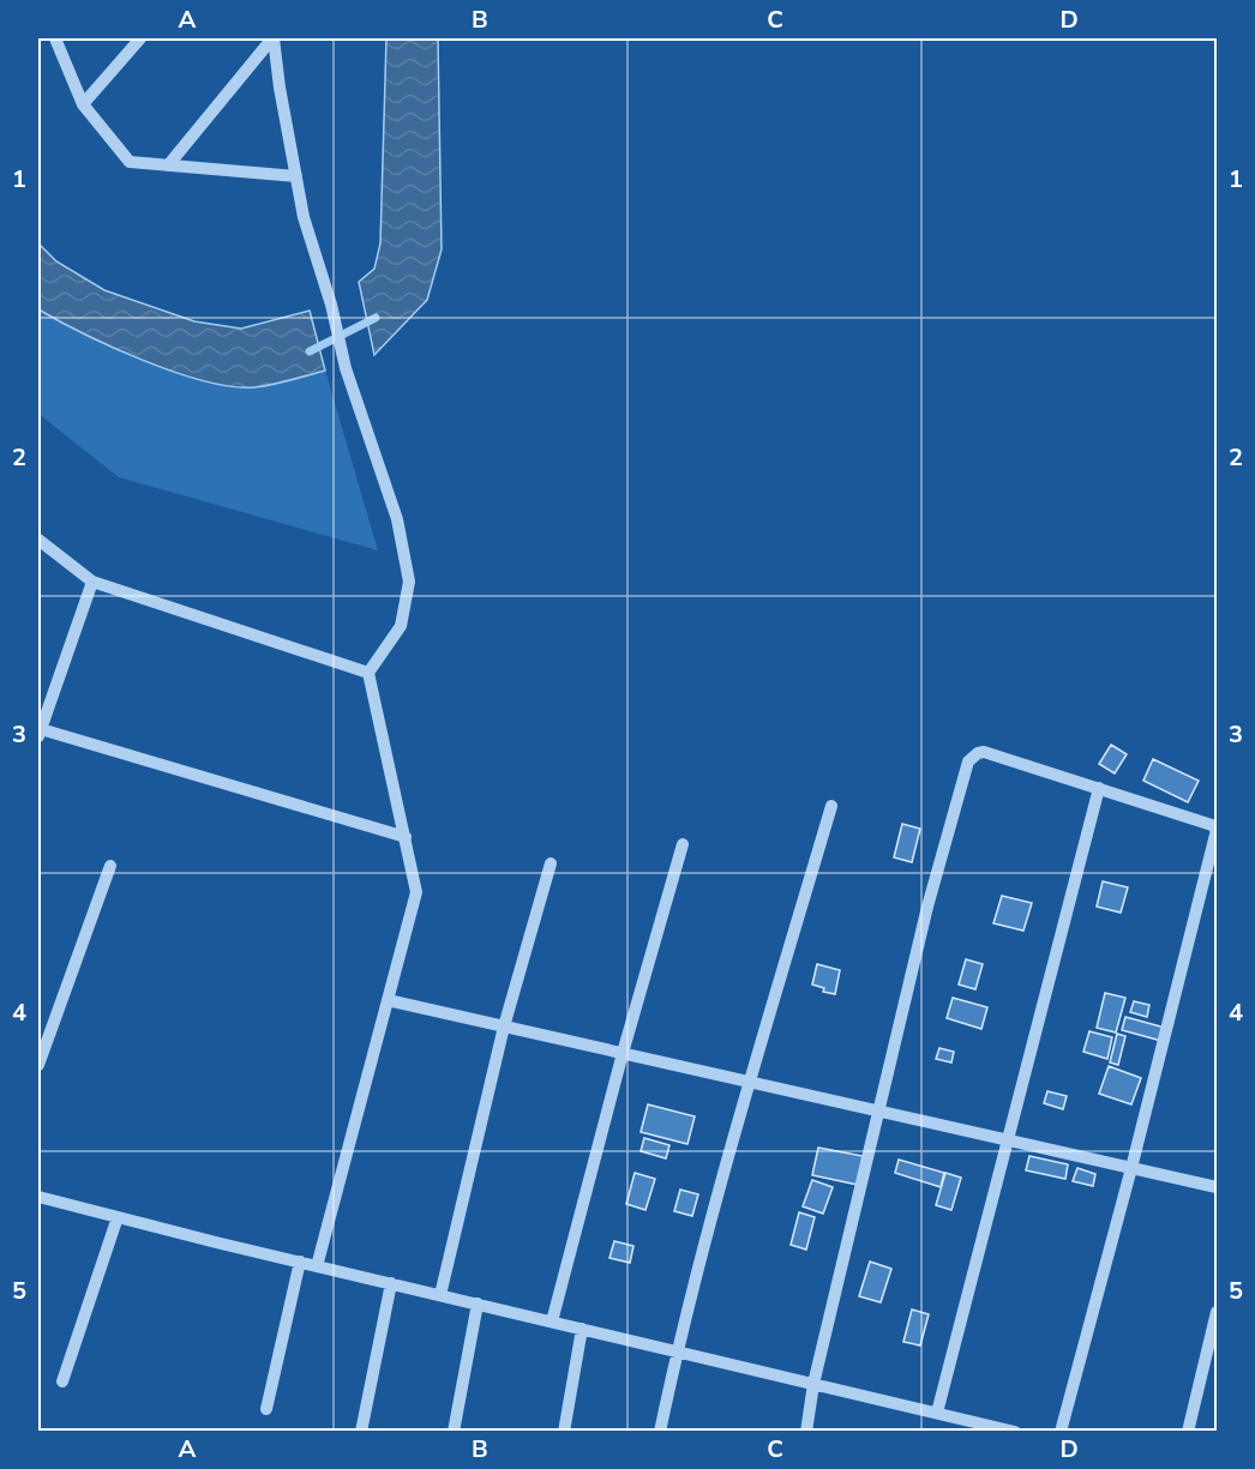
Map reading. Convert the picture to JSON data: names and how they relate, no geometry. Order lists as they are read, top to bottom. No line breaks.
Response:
{"grid":{"columns":["A","B","C","D"],"rows":["1","2","3","4","5"]}}
